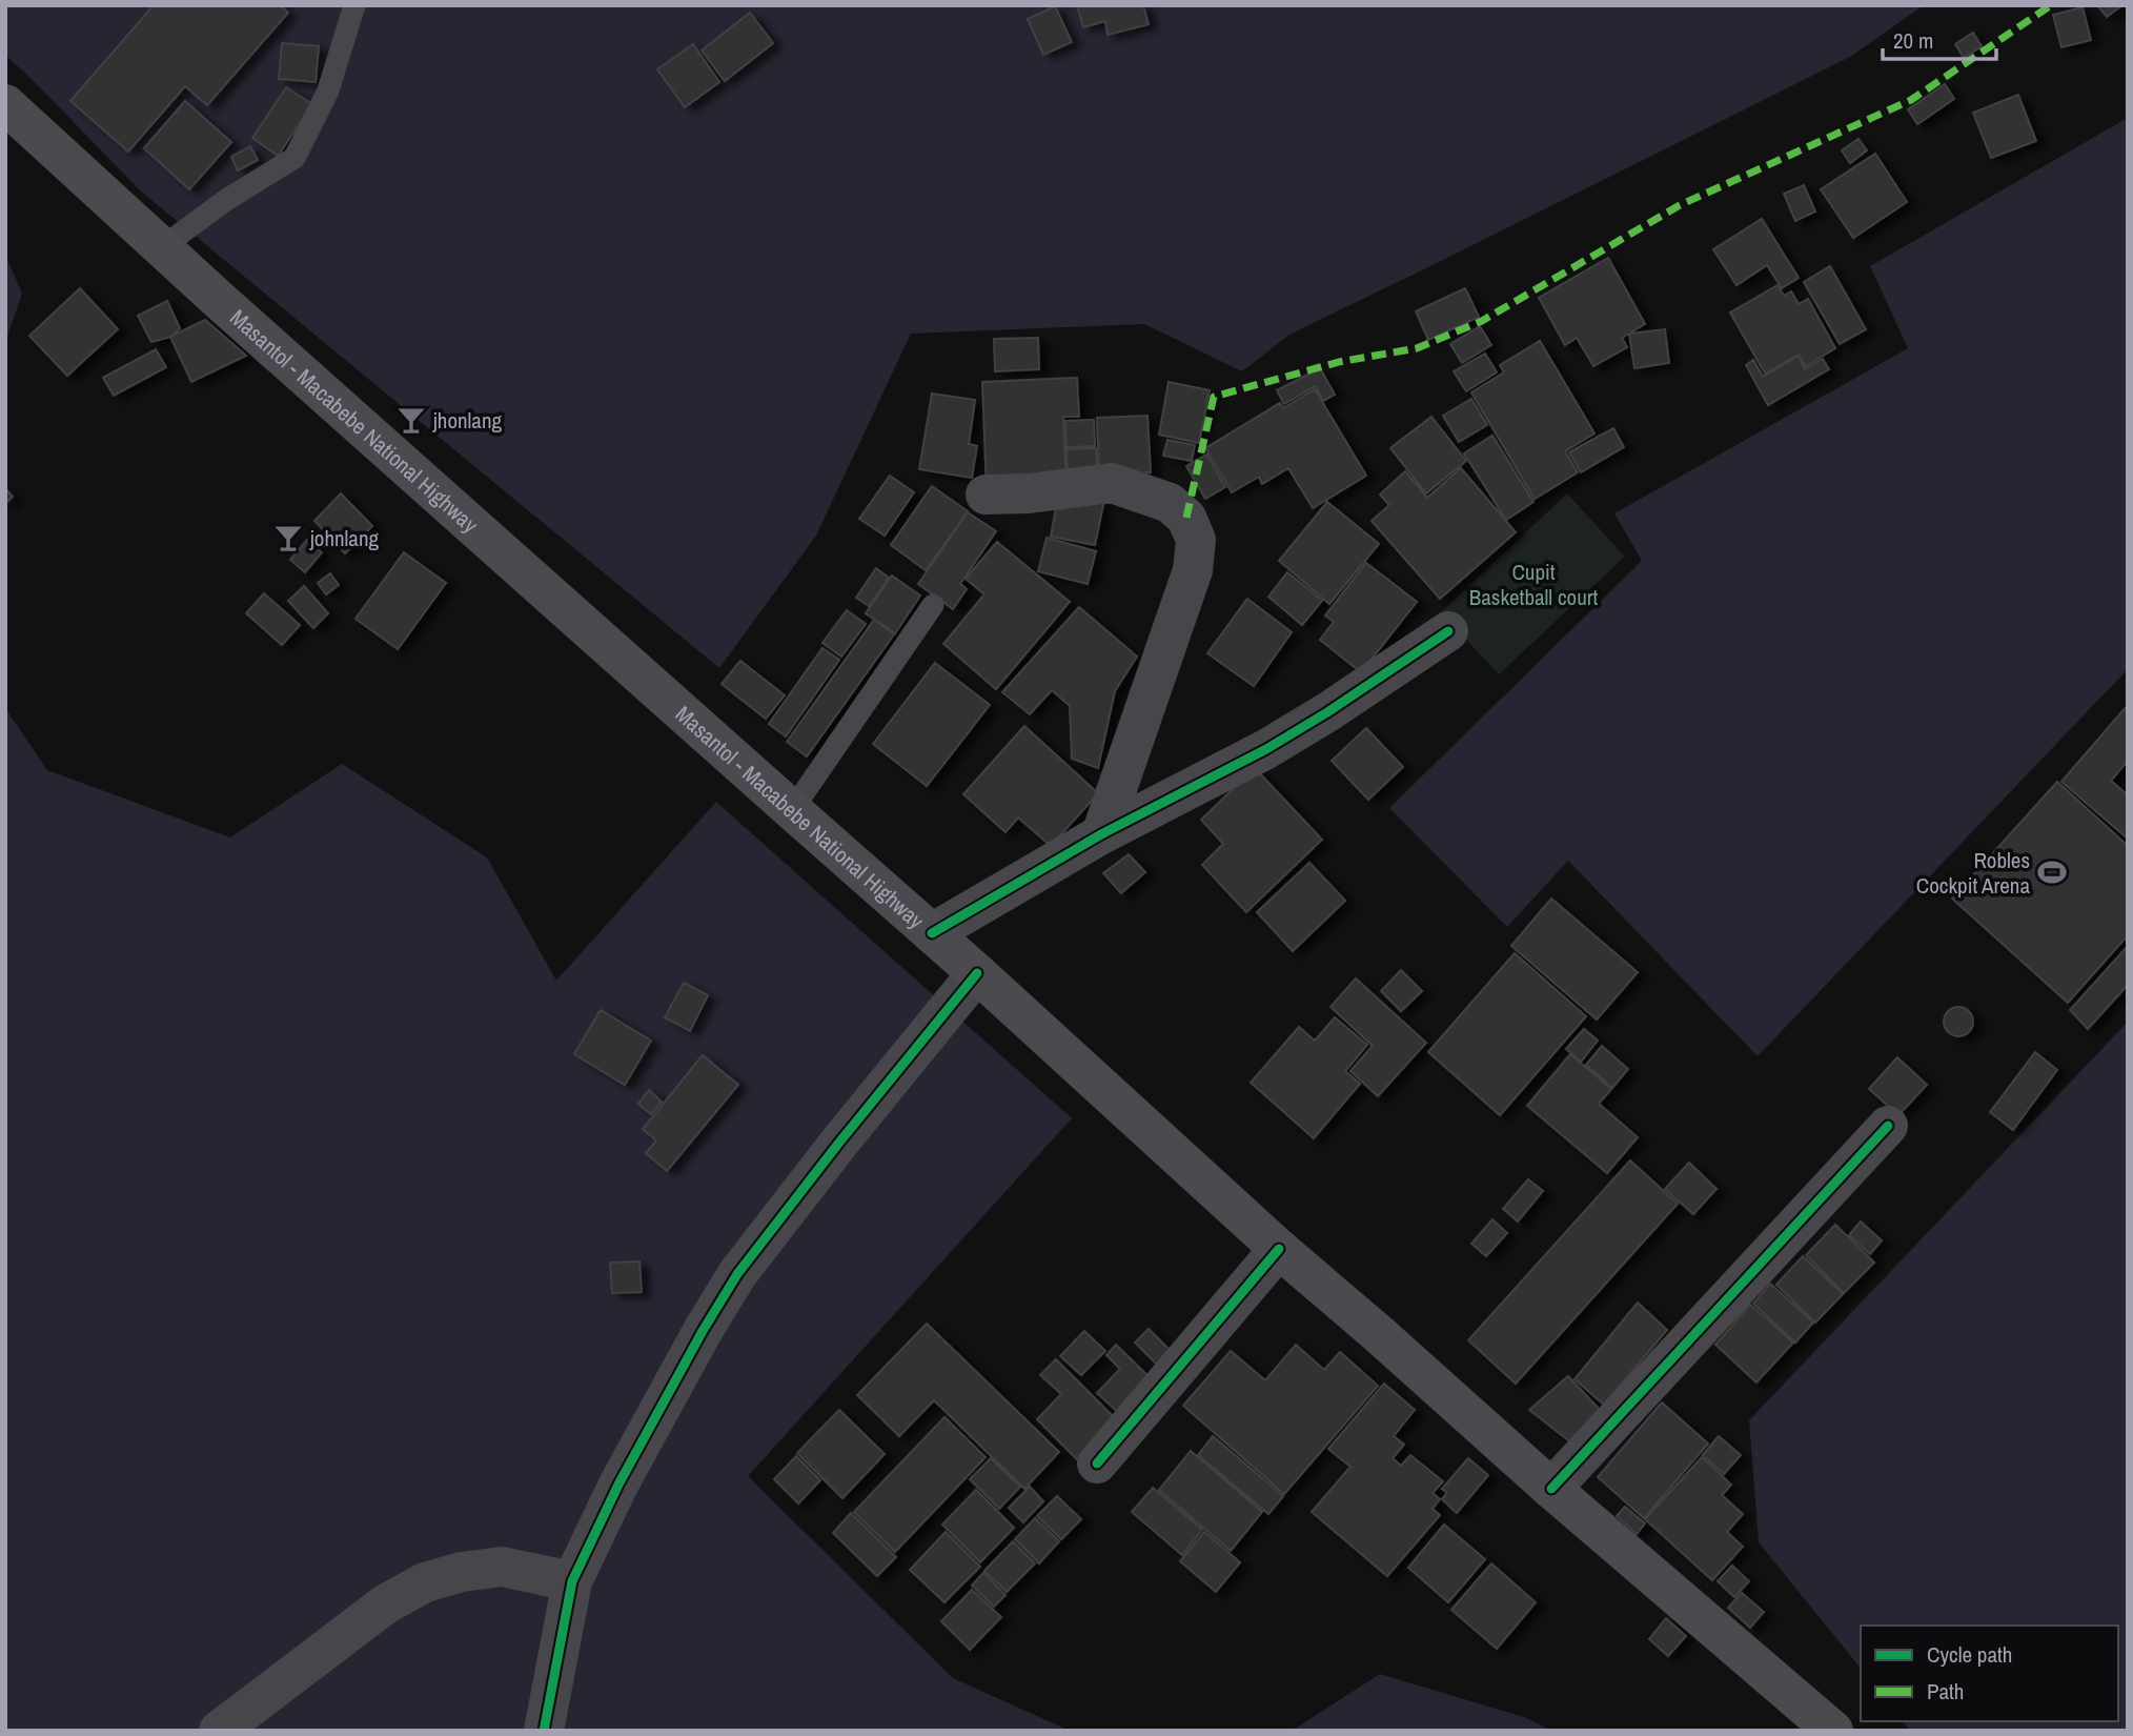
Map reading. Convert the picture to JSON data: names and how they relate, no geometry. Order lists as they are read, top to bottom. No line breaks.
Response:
{"streets":{"main road":["Masantol - Macabebe National Highway"]},"parks":["Cupit Basketball court"],"places":{"bar":["jhonlang","johnlang"],"sports":["Robles Cockpit Arena"]},"legend":["Cycle path","Path"],"scale_bar":"20 m"}
